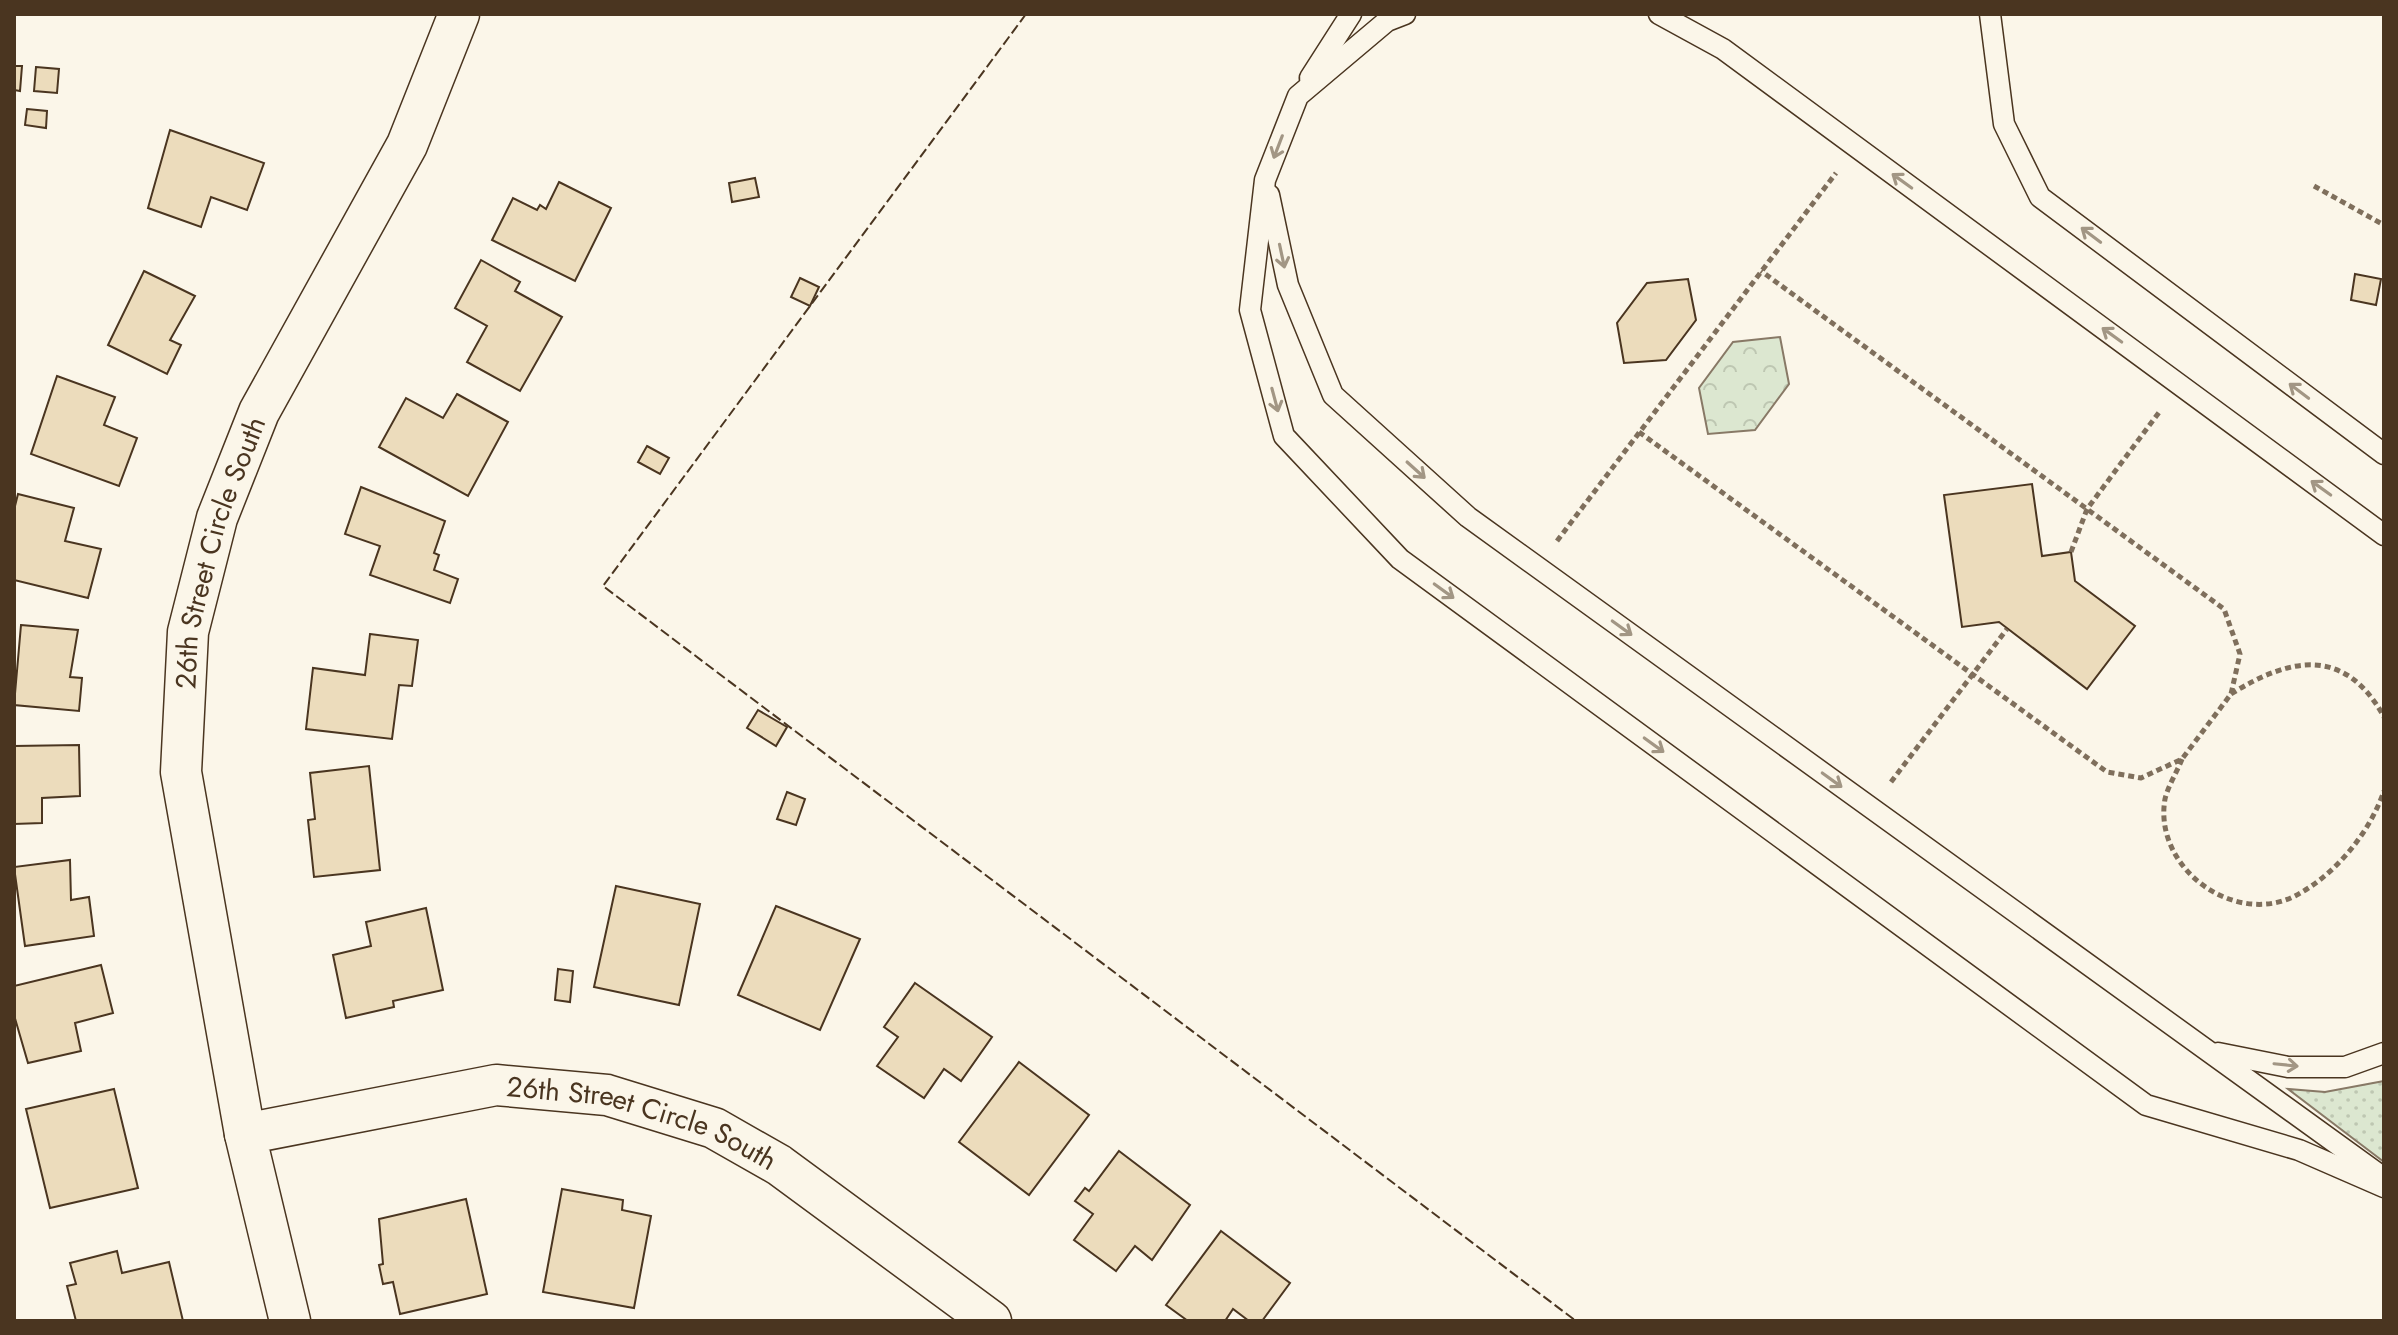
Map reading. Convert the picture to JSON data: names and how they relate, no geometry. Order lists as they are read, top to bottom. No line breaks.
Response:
{"streets":{"street":["26th Street Circle South"]}}
